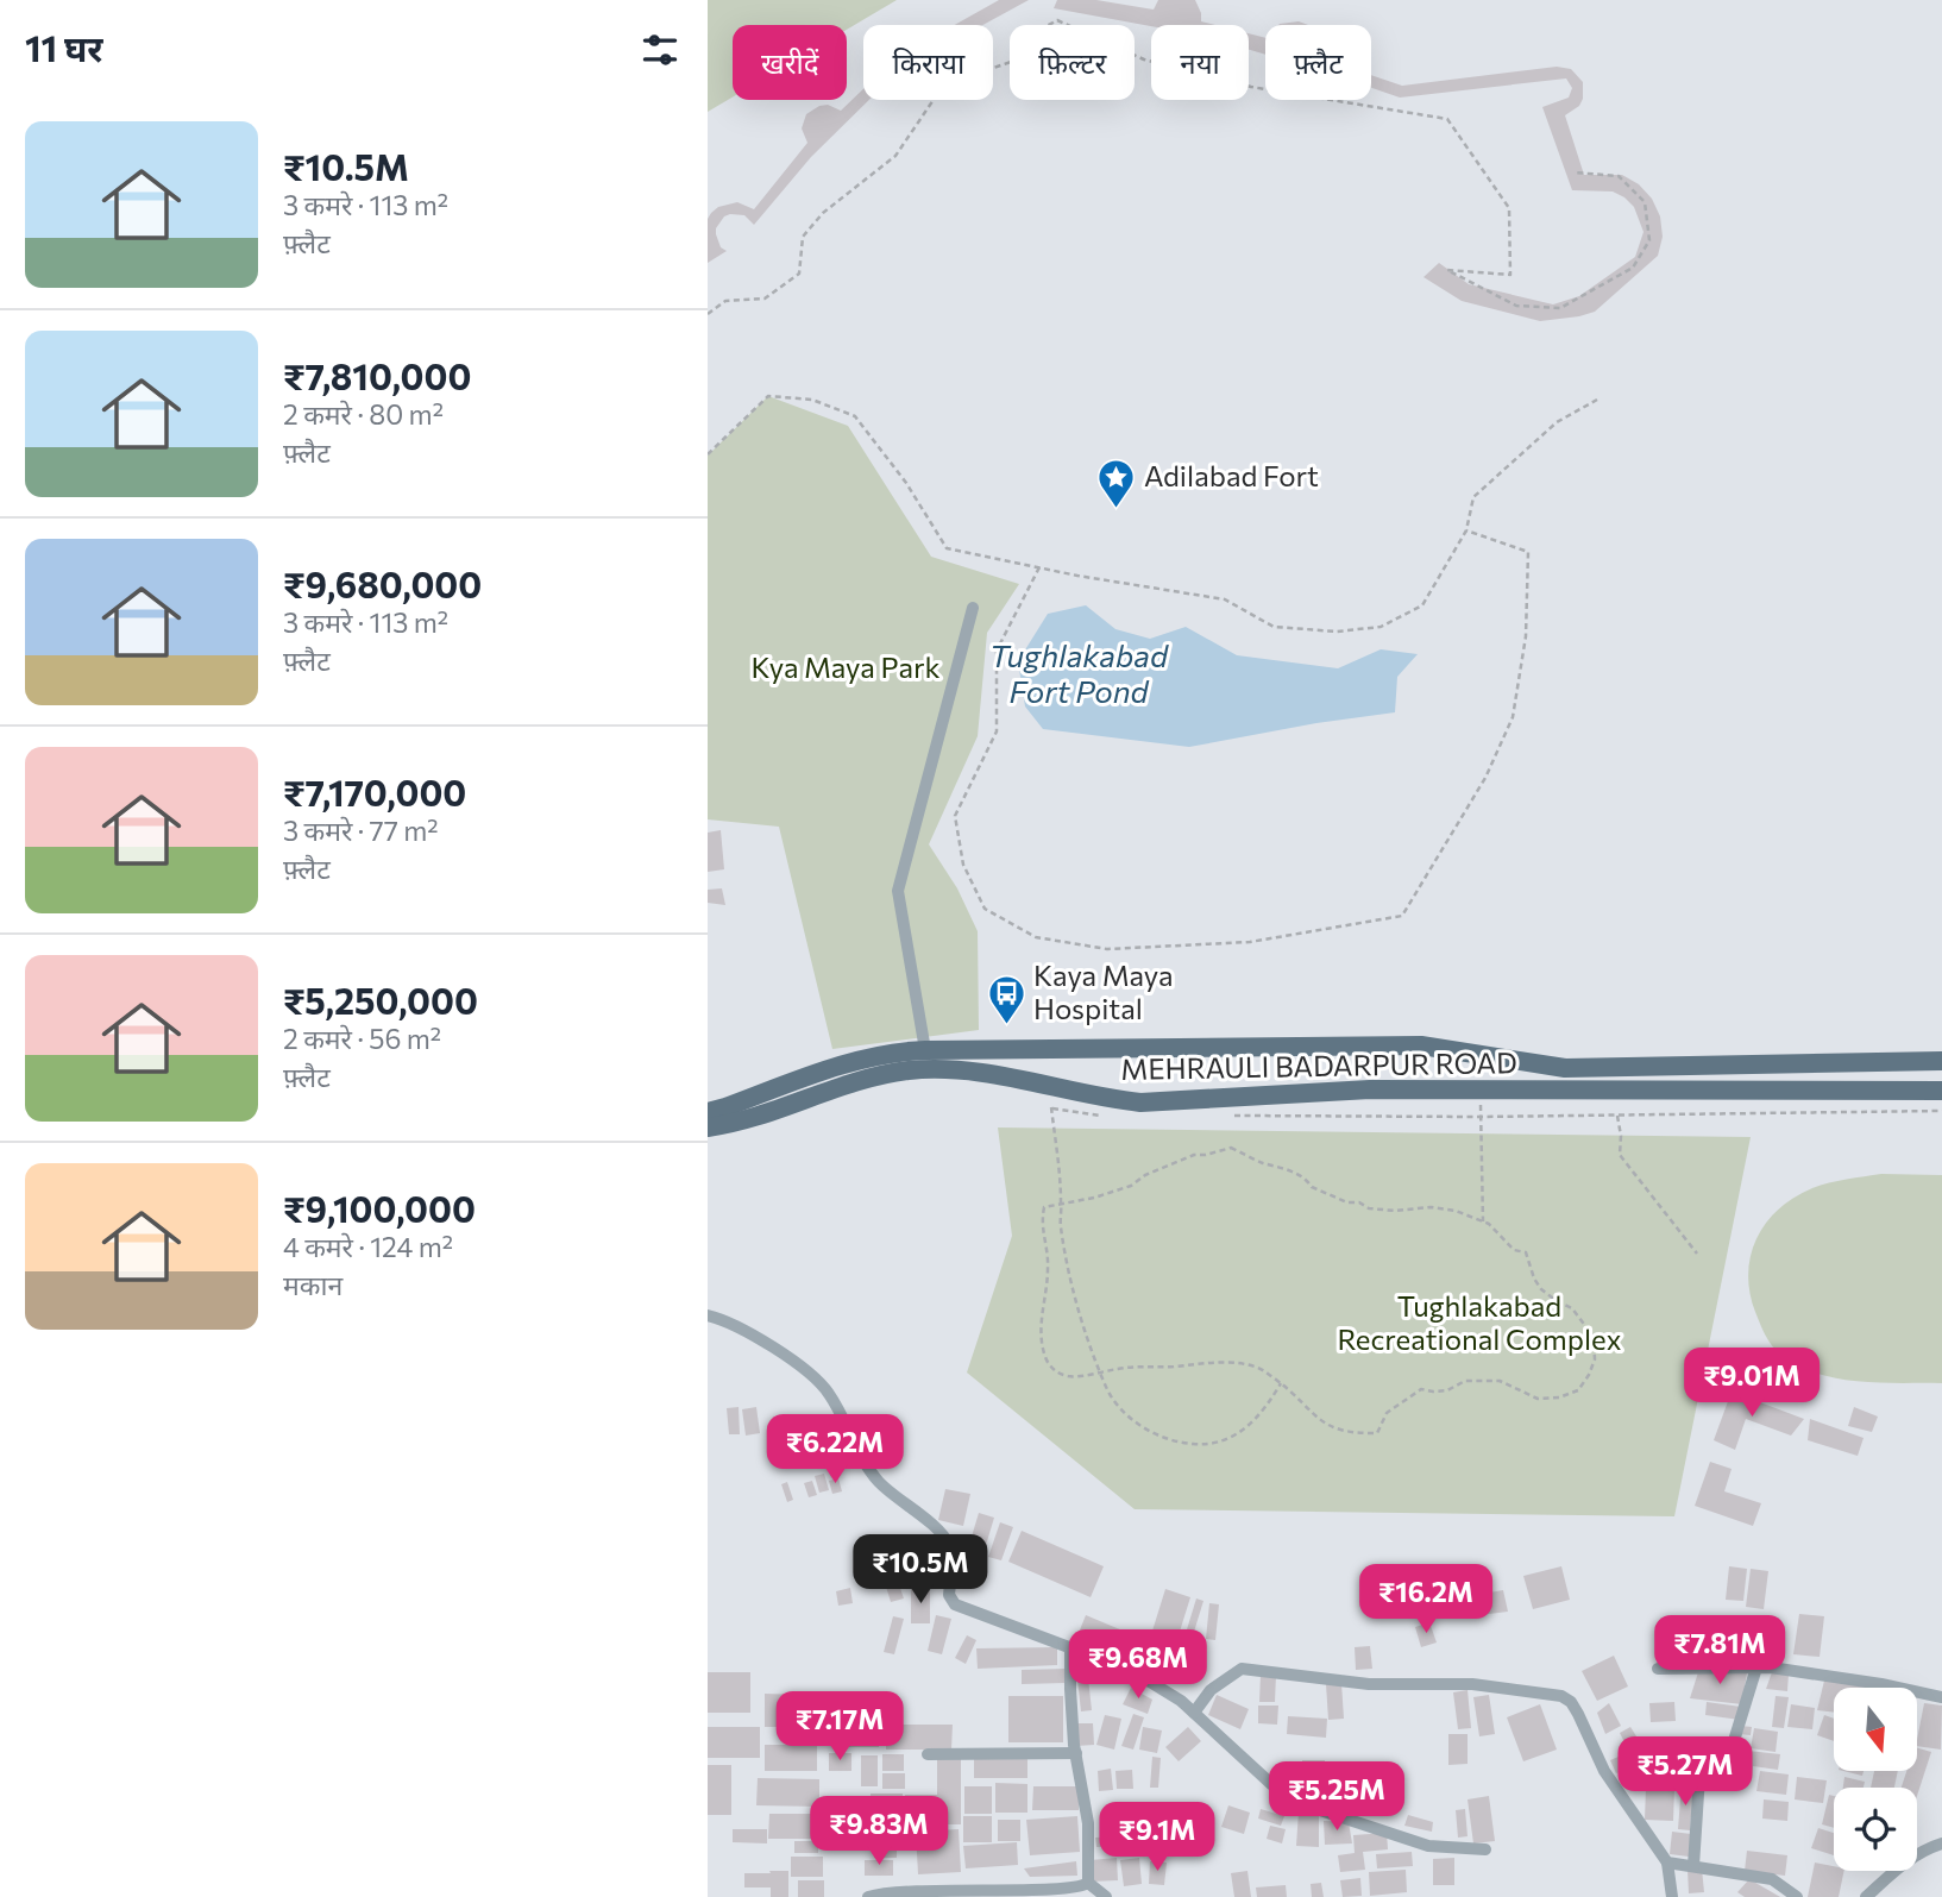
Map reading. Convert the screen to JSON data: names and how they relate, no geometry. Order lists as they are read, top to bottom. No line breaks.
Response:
{"streets":{"main road":["MEHRAULI BADARPUR ROAD"]},"water":["Tughlakabad Fort Pond"],"parks":["Kya Maya Park","Tughlakabad Recreational Complex"],"places":{"place":["Adilabad Fort"],"bus stop":["Kaya Maya Hospital"]},"north":"bottom","page":{"heading":"11 घर","chip":["खरीदें","किराया","फ़िल्टर","नया","फ़्लैट"],"list":[{"name":"₹10.5M","note":"3 कमरे · 113 m² · फ़्लैट"},{"name":"₹7,810,000","note":"2 कमरे · 80 m² · फ़्लैट"},{"name":"₹9,680,000","note":"3 कमरे · 113 m² · फ़्लैट"},{"name":"₹7,170,000","note":"3 कमरे · 77 m² · फ़्लैट"},{"name":"₹5,250,000","note":"2 कमरे · 56 m² · फ़्लैट"},{"name":"₹9,100,000","note":"4 कमरे · 124 m² · मकान"}],"price":["₹9.01M","₹6.22M","₹10.5M","₹16.2M","₹7.81M","₹9.68M","₹7.17M","₹5.27M","₹5.25M","₹9.83M","₹9.1M"]}}
